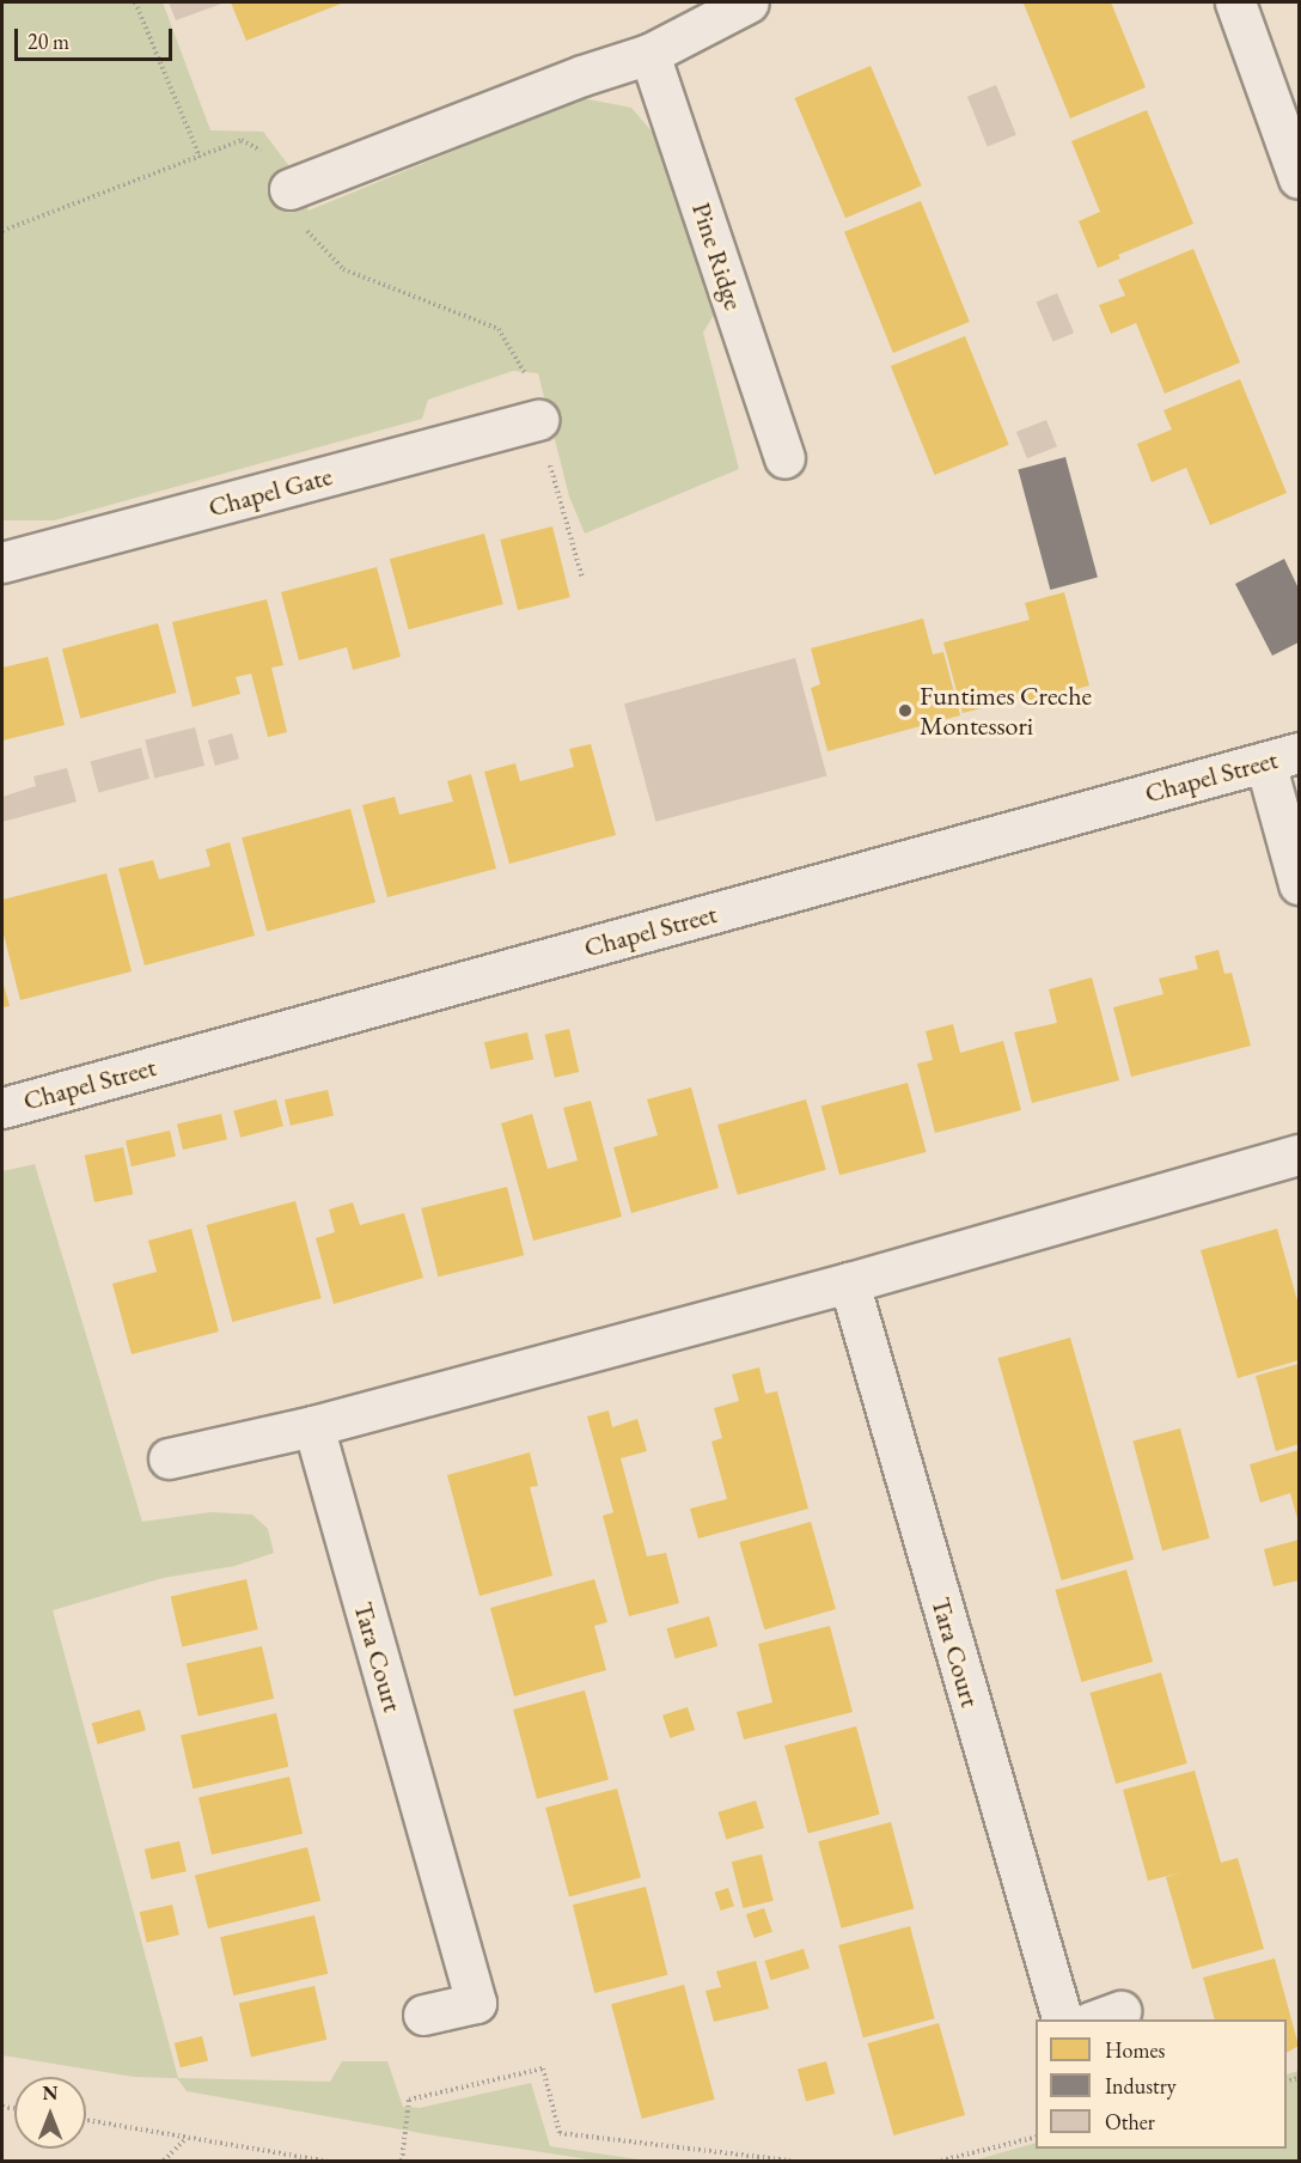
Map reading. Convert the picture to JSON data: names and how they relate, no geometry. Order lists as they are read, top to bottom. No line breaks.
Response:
{"streets":{"street":["Pine Ridge","Chapel Gate","Chapel Street","Tara Court"]},"places":["Funtimes Creche Montessori"],"legend":["Homes","Industry","Other"],"scale_bar":"20 m","north":"top"}
